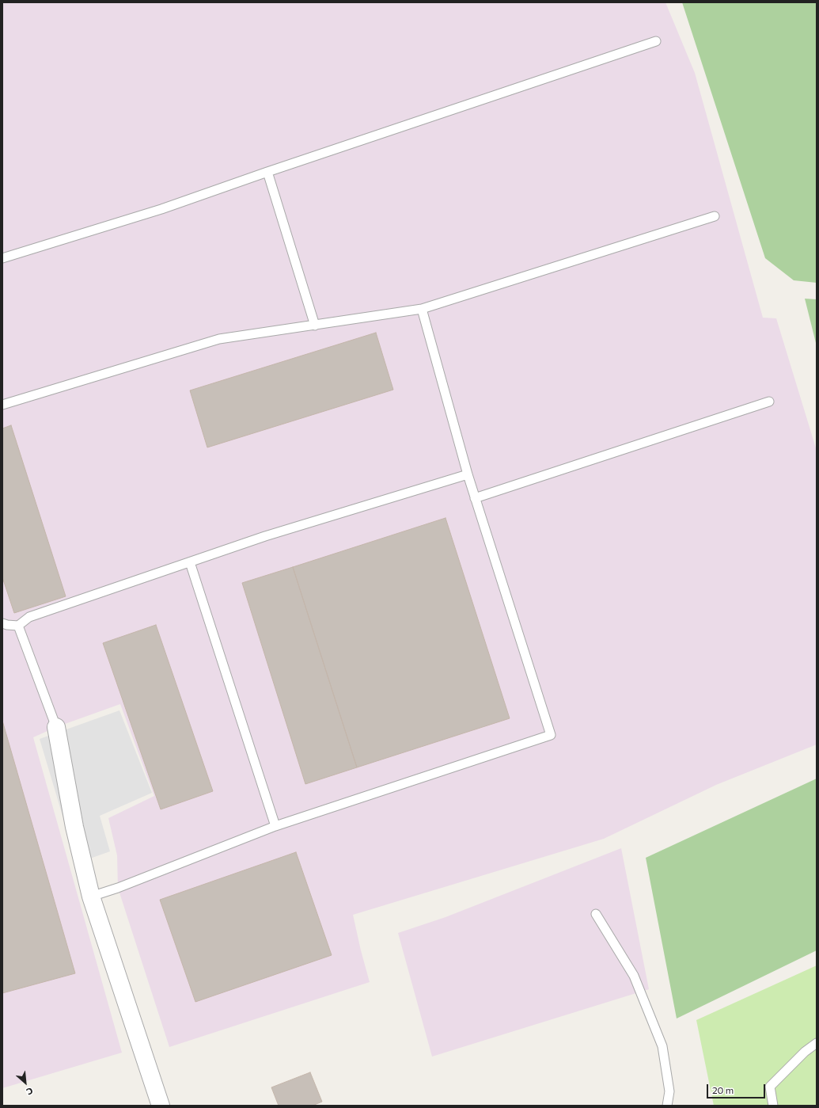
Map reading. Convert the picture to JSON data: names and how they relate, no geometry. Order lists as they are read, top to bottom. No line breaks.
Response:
{"scale_bar":"20 m","north":"bottom right"}
